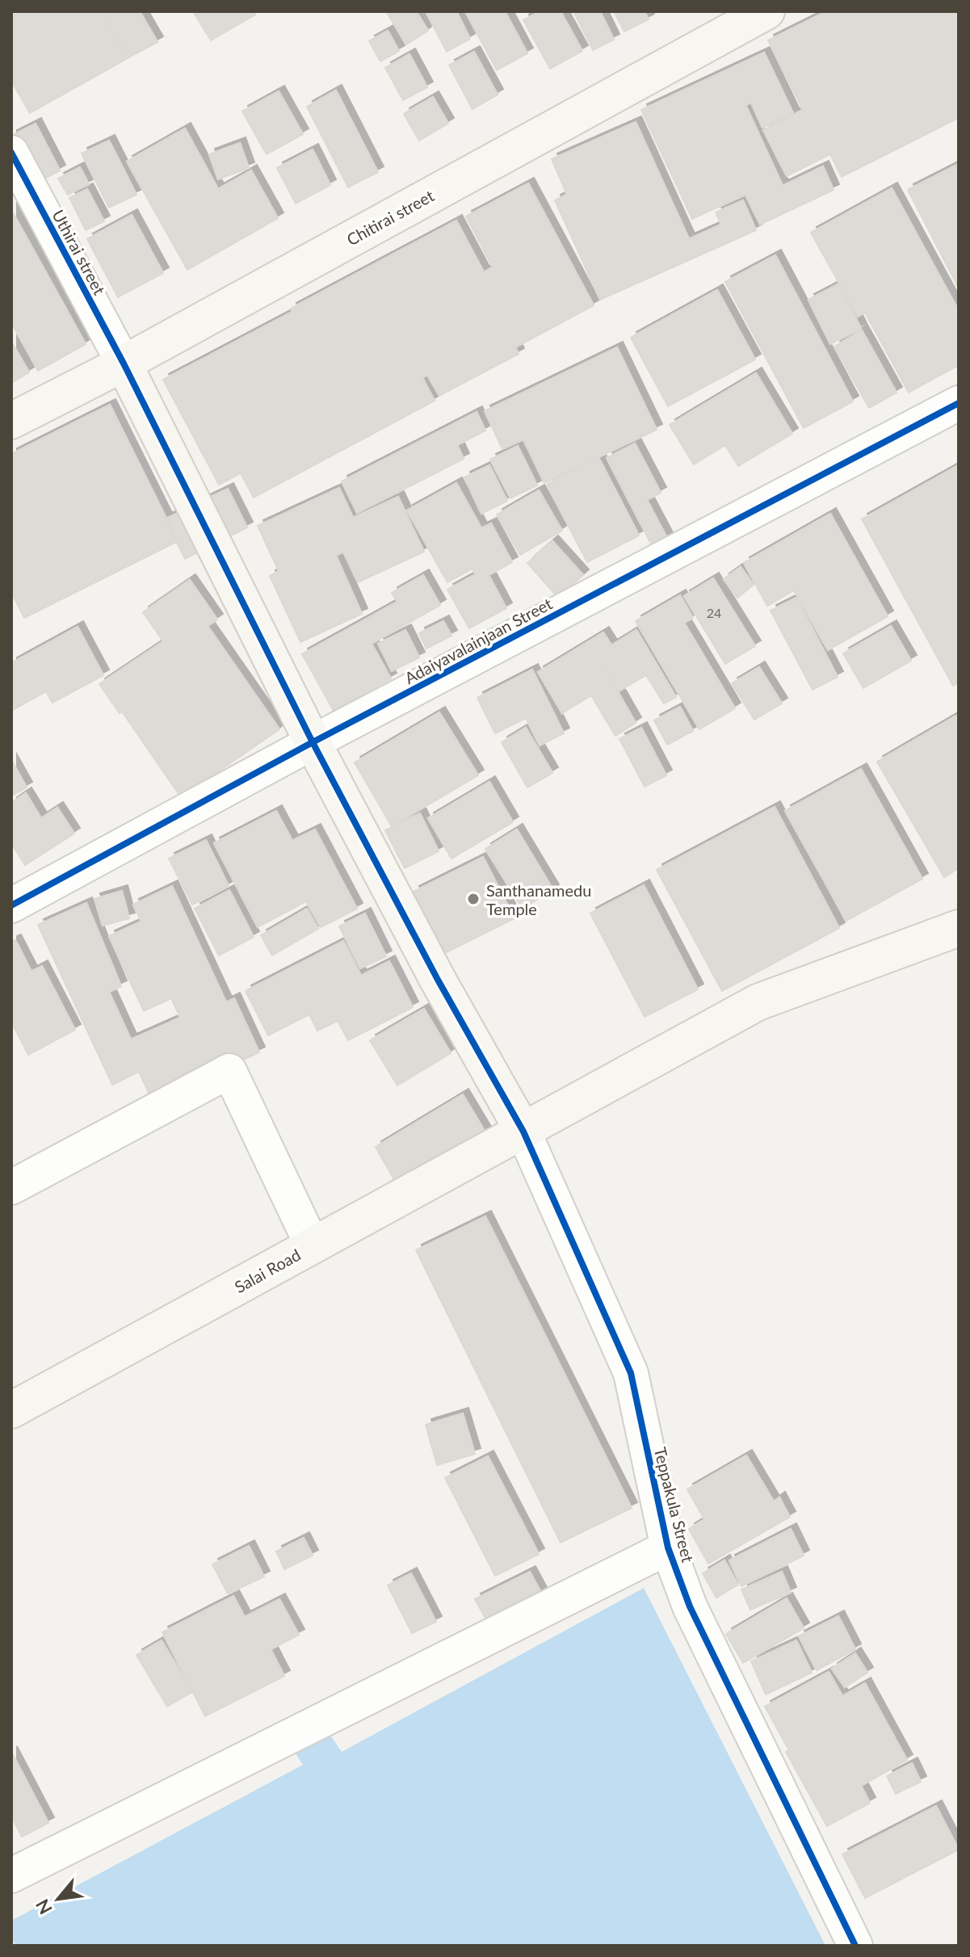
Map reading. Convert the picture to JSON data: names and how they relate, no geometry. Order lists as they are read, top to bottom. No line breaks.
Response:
{"streets":{"street":["Chitirai street","Uthirai street","Adaiyavalainjaan Street","Salai Road","Teppakula Street"]},"crossings":[["Chitirai street","Uthirai street"],["Salai Road","Teppakula Street"]],"places":["Santhanamedu Temple"],"house_numbers":["24"],"north":"bottom left"}
